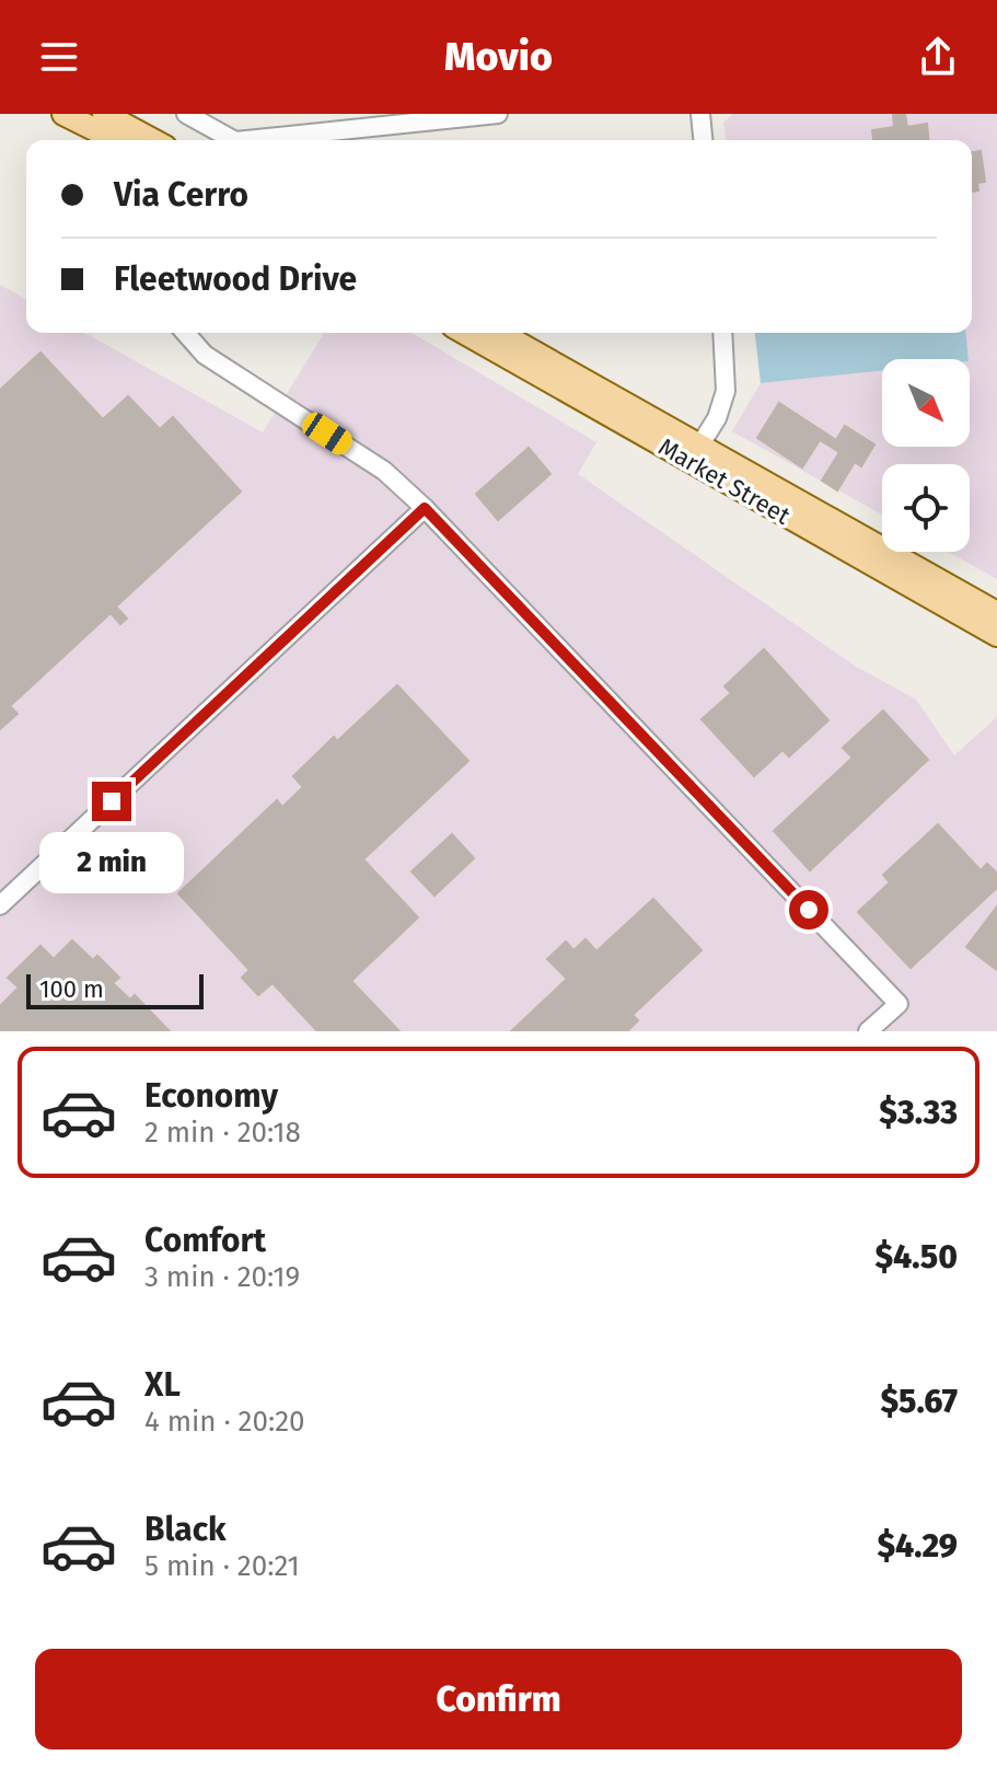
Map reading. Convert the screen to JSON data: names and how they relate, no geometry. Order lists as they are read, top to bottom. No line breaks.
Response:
{"streets":{"main road":["Market Street"]},"scale_bar":"100 m","north":"bottom right","page":{"header":"Movio","banner":["Via Cerro","Fleetwood Drive"],"bubble":"2 min","scale":"100 m","list":[{"name":"Economy","note":"2 min · 20:18","value":"$3.33"},{"name":"Comfort","note":"3 min · 20:19","value":"$4.50"},{"name":"XL","note":"4 min · 20:20","value":"$5.67"},{"name":"Black","note":"5 min · 20:21","value":"$4.29"}],"buttons":"Confirm"}}
